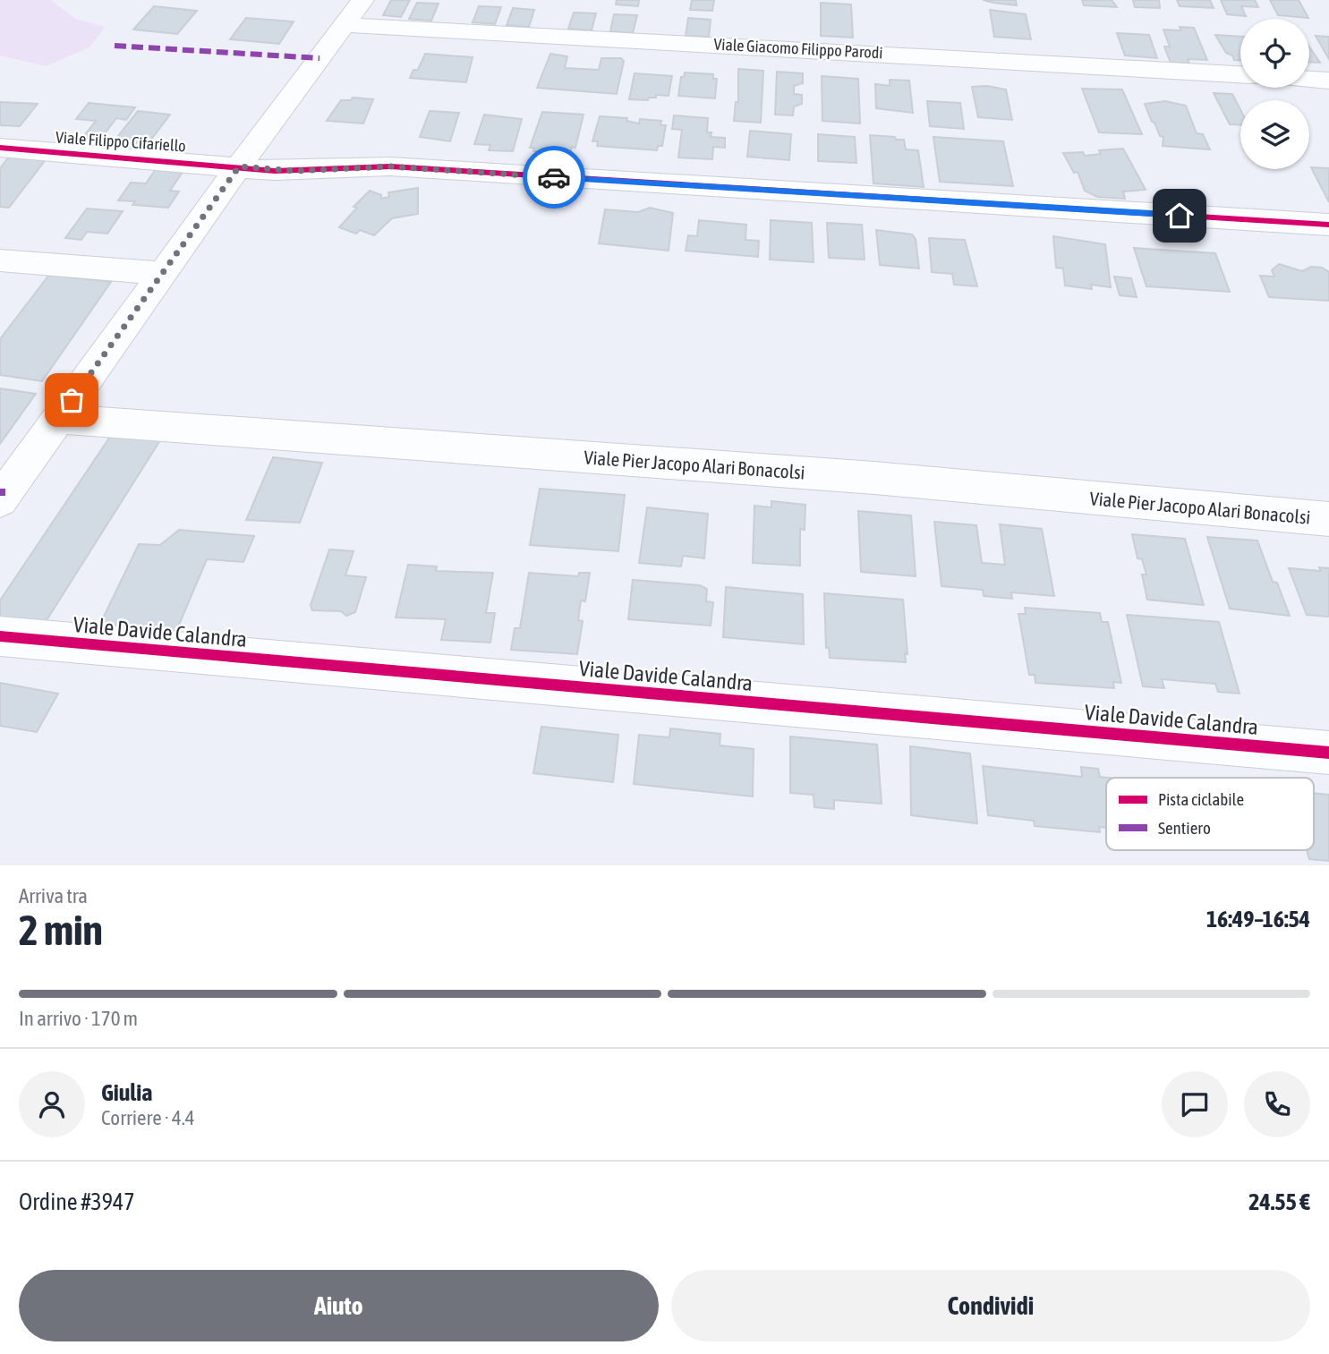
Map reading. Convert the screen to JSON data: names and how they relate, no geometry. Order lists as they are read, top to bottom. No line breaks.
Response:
{"streets":{"street":["Viale Giacomo Filippo Parodi","Viale Filippo Cifariello","Viale Pier Jacopo Alari Bonacolsi","Viale Davide Calandra"]},"legend":["Pista ciclabile","Sentiero"],"page":{"heading":["2 min","Arriva tra","16:49–16:54"],"panel":["Giulia","Corriere · 4.4","Ordine #3947","24.55 €"],"bar":"In arrivo · 170 m","buttons":["Aiuto","Condividi"]}}
